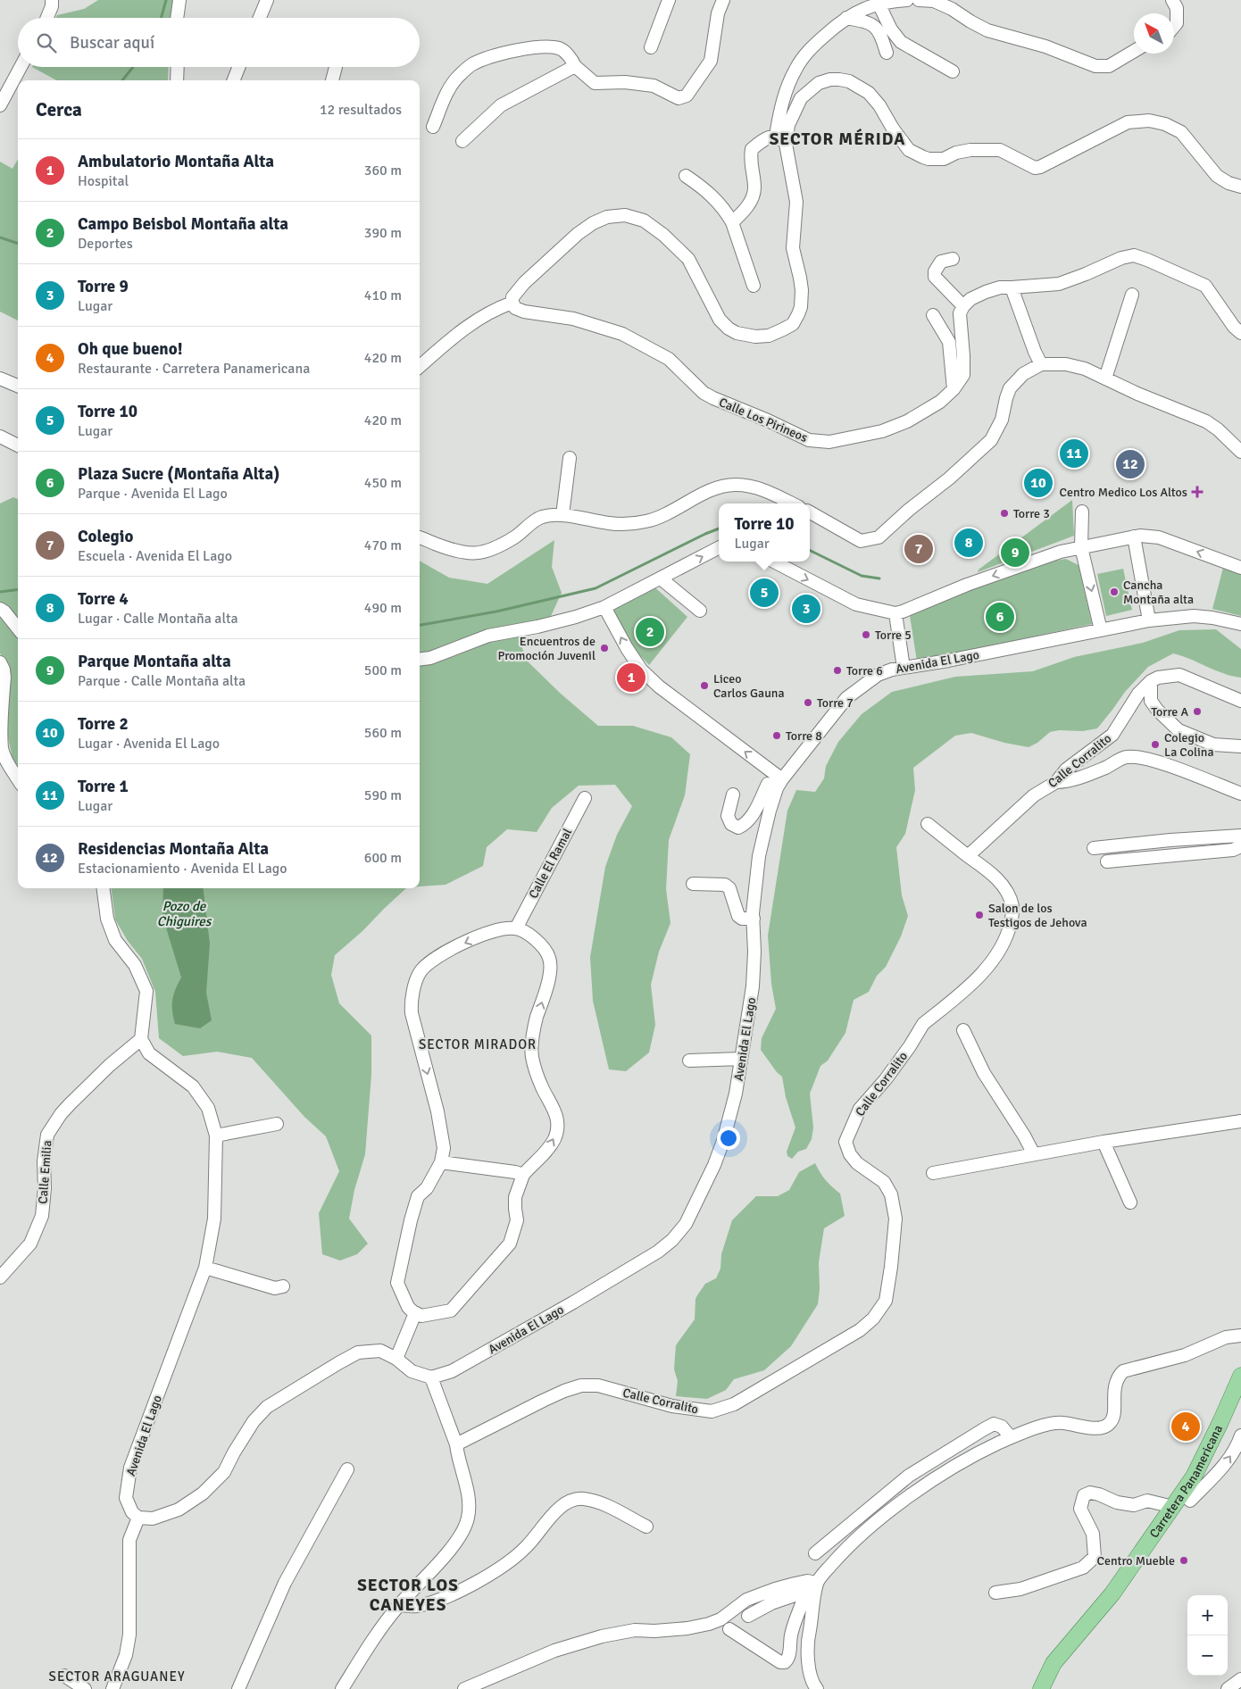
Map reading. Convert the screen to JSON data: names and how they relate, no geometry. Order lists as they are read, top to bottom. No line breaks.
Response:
{"streets":{"main road":["Carretera Panamericana"],"street":["Calle Los Pirineos","Avenida El Lago","Calle Corralito","Calle El Ramal","Calle Emilia"]},"crossings":[["Avenida El Lago","Calle Emilia"]],"districts":["SECTOR MÉRIDA","SECTOR MIRADOR","SECTOR LOS CANEYES","SECTOR ARAGUANEY"],"water":["Pozo de Chiguires"],"places":{"health":["Centro Medico Los Altos"],"other":["Torre 3","Cancha Montaña alta","Torre 5","Encuentros de Promoción Juvenil","Torre 6","Liceo Carlos Gauna","Torre 7","Torre A","Torre 8","Colegio La Colina","Salon de los Testigos de Jehova","Centro Mueble"]},"north":"top left","page":{"search":"Buscar aquí","heading":["Cerca","12 resultados"],"list":[{"mark":"1","name":"Ambulatorio Montaña Alta","note":"Hospital","value":"360 m"},{"mark":"2","name":"Campo Beisbol Montaña alta","note":"Deportes","value":"390 m"},{"mark":"3","name":"Torre 9","note":"Lugar","value":"410 m"},{"mark":"4","name":"Oh que bueno!","note":"Restaurante · Carretera Panamericana","value":"420 m"},{"mark":"5","name":"Torre 10","note":"Lugar","value":"420 m"},{"mark":"6","name":"Plaza Sucre (Montaña Alta)","note":"Parque · Avenida El Lago","value":"450 m"},{"mark":"7","name":"Colegio","note":"Escuela · Avenida El Lago","value":"470 m"},{"mark":"8","name":"Torre 4","note":"Lugar · Calle Montaña alta","value":"490 m"},{"mark":"9","name":"Parque Montaña alta","note":"Parque · Calle Montaña alta","value":"500 m"},{"mark":"10","name":"Torre 2","note":"Lugar · Avenida El Lago","value":"560 m"},{"mark":"11","name":"Torre 1","note":"Lugar","value":"590 m"},{"mark":"12","name":"Residencias Montaña Alta","note":"Estacionamiento · Avenida El Lago","value":"600 m"}],"pins":["11","12","10","8","7","9","5","3","6","2","1","4"],"popup":["Torre 10","Lugar"],"map_buttons":["+","−"]}}
